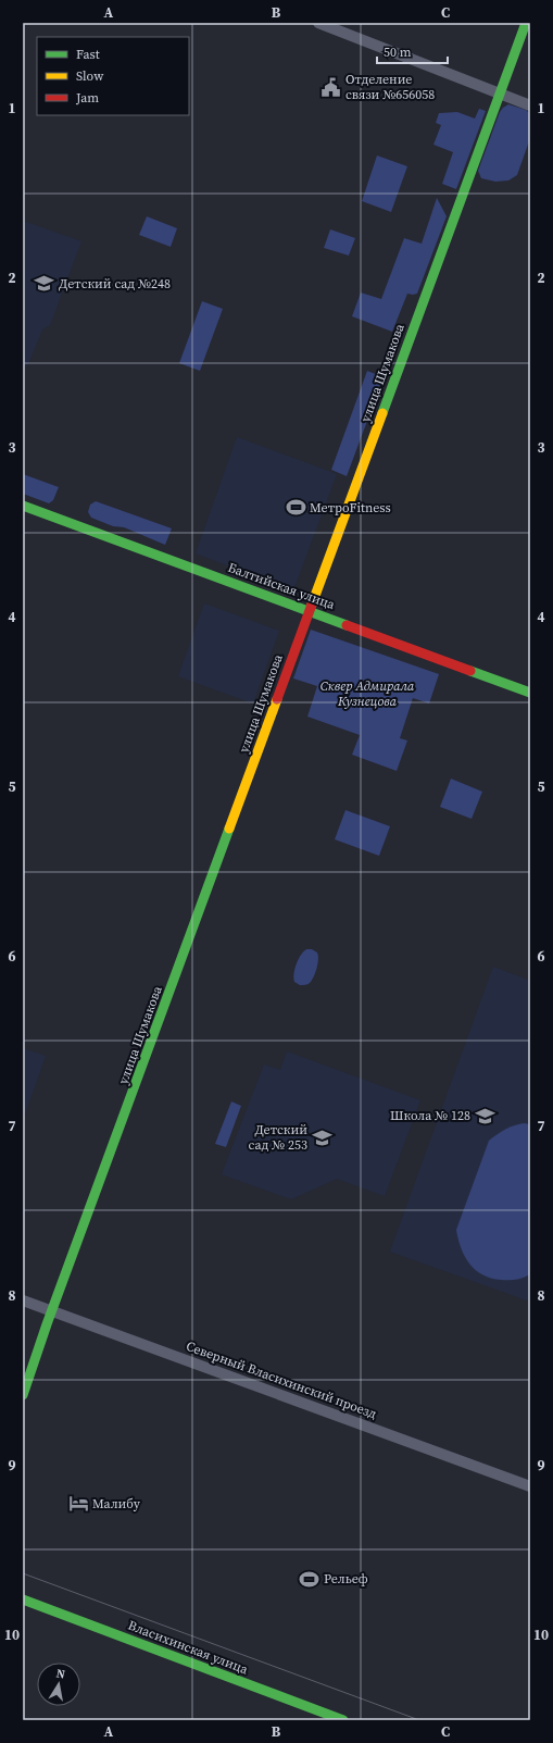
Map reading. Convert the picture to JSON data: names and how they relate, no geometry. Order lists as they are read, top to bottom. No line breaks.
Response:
{"streets":{"main road":["улица Шумакова","Балтийская улица","Власихинская улица"],"street":["Северный Власихинский проезд"]},"crossings":[["улица Шумакова","Балтийская улица"],["улица Шумакова","Северный Власихинский проезд"]],"parks":["Сквер Адмирала Кузнецова"],"places":{"public building":["Отделение связи №656058"],"school or university":["Детский сад №248","Школа № 128","Детский сад № 253"],"sports":["МетроFitness","Рельеф"],"hotel":["Малибу"]},"legend":["Fast","Slow","Jam"],"scale_bar":"50 m","north":"top","grid":{"columns":["A","B","C"],"rows":["1","2","3","4","5","6","7","8","9","10"]}}
